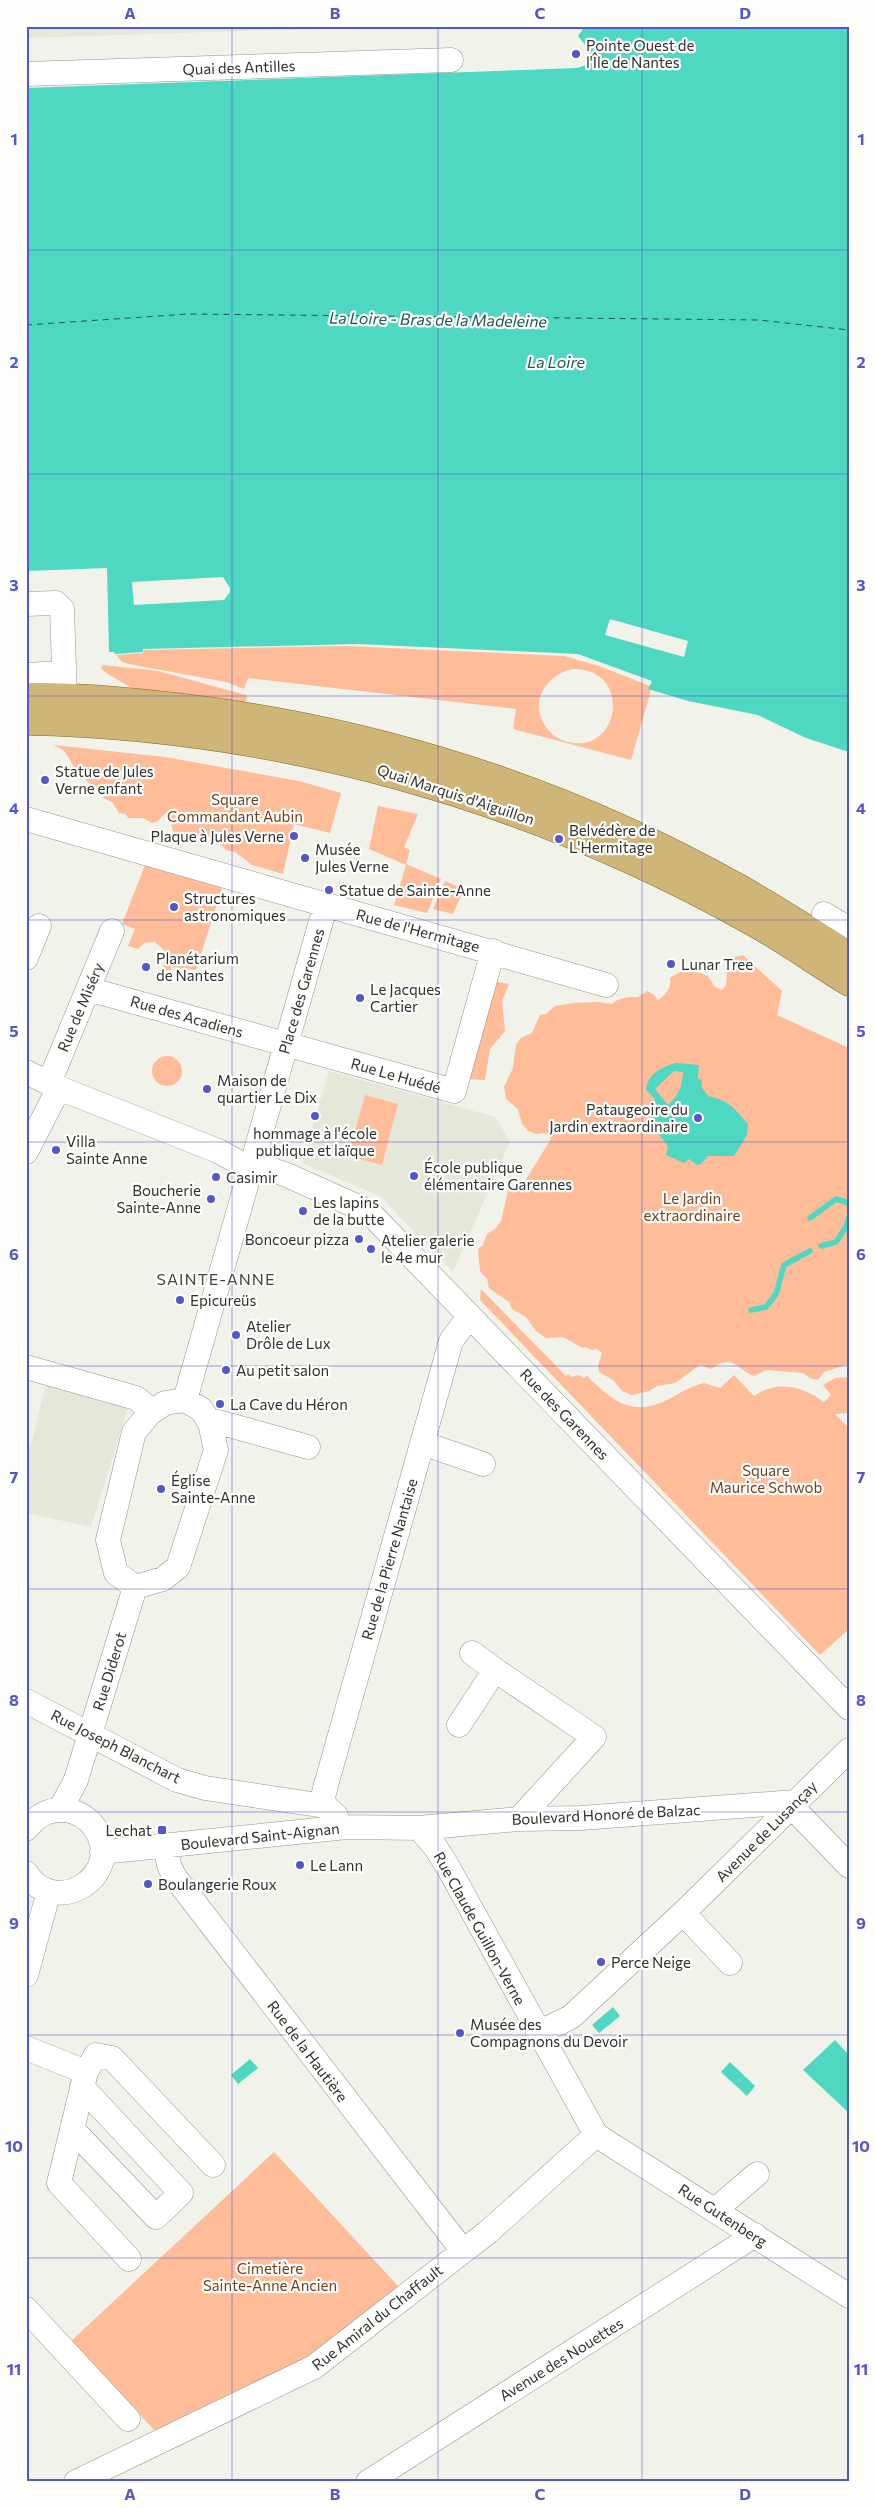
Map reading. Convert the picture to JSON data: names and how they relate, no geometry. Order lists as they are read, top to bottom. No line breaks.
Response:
{"streets":{"main road":["Quai Marquis d'Aiguillon"],"street":["Quai des Antilles","Rue de l'Hermitage","Place des Garennes","Rue de Miséry","Rue des Acadiens","Rue Le Huédé","Rue des Garennes","Rue de la Pierre Nantaise","Rue Diderot","Rue Joseph Blanchart","Boulevard Honoré de Balzac","Avenue de Lusançay","Boulevard Saint-Aignan","Rue Claude Guillon-Verne","Rue de la Hautière","Rue Gutenberg","Rue Amiral du Chaffault","Avenue des Nouettes"]},"crossings":[["Rue de l'Hermitage","Place des Garennes"],["Rue de l'Hermitage","Rue Le Huédé"],["Place des Garennes","Rue des Acadiens"],["Place des Garennes","Rue Le Huédé"],["Place des Garennes","Rue des Garennes"],["Rue de Miséry","Rue des Acadiens"],["Rue de Miséry","Rue des Garennes"],["Rue des Acadiens","Rue Le Huédé"],["Rue des Garennes","Rue de la Pierre Nantaise"],["Rue de la Pierre Nantaise","Rue Joseph Blanchart"],["Rue Diderot","Rue Joseph Blanchart"],["Boulevard Honoré de Balzac","Avenue de Lusançay"],["Boulevard Honoré de Balzac","Boulevard Saint-Aignan"],["Boulevard Honoré de Balzac","Rue Claude Guillon-Verne"],["Avenue de Lusançay","Rue Claude Guillon-Verne"],["Boulevard Saint-Aignan","Rue Claude Guillon-Verne"],["Boulevard Saint-Aignan","Rue de la Hautière"],["Rue Claude Guillon-Verne","Rue Gutenberg"],["Rue Claude Guillon-Verne","Rue Amiral du Chaffault"],["Rue de la Hautière","Rue Amiral du Chaffault"],["Rue Gutenberg","Rue Amiral du Chaffault"],["Rue Gutenberg","Avenue des Nouettes"]],"districts":["SAINTE-ANNE"],"water":["La Loire - Bras de la Madeleine","La Loire"],"parks":["Square Commandant Aubin","Le Jardin extraordinaire","Square Maurice Schwob","Cimetière Sainte-Anne Ancien"],"places":{"other":["Pointe Ouest de l'Île de Nantes","Statue de Jules Verne enfant","Plaque à Jules Verne","Belvédère de L'Hermitage","Musée Jules Verne","Statue de Sainte-Anne","Structures astronomiques","Lunar Tree","Planétarium de Nantes","Le Jacques Cartier","Maison de quartier Le Dix","hommage à l'école publique et laïque","Pataugeoire du Jardin extraordinaire","Villa Sainte Anne","École publique élémentaire Garennes","Casimir","Boucherie Sainte-Anne","Les lapins de la butte","Boncoeur pizza","Atelier galerie le 4e mur","Epicureüs","Atelier Drôle de Lux","Au petit salon","La Cave du Héron","Église Sainte-Anne","Le Lann","Boulangerie Roux","Perce Neige","Musée des Compagnons du Devoir"],"transit":["Lechat"]},"grid":{"columns":["A","B","C","D"],"rows":["1","2","3","4","5","6","7","8","9","10","11"]}}
